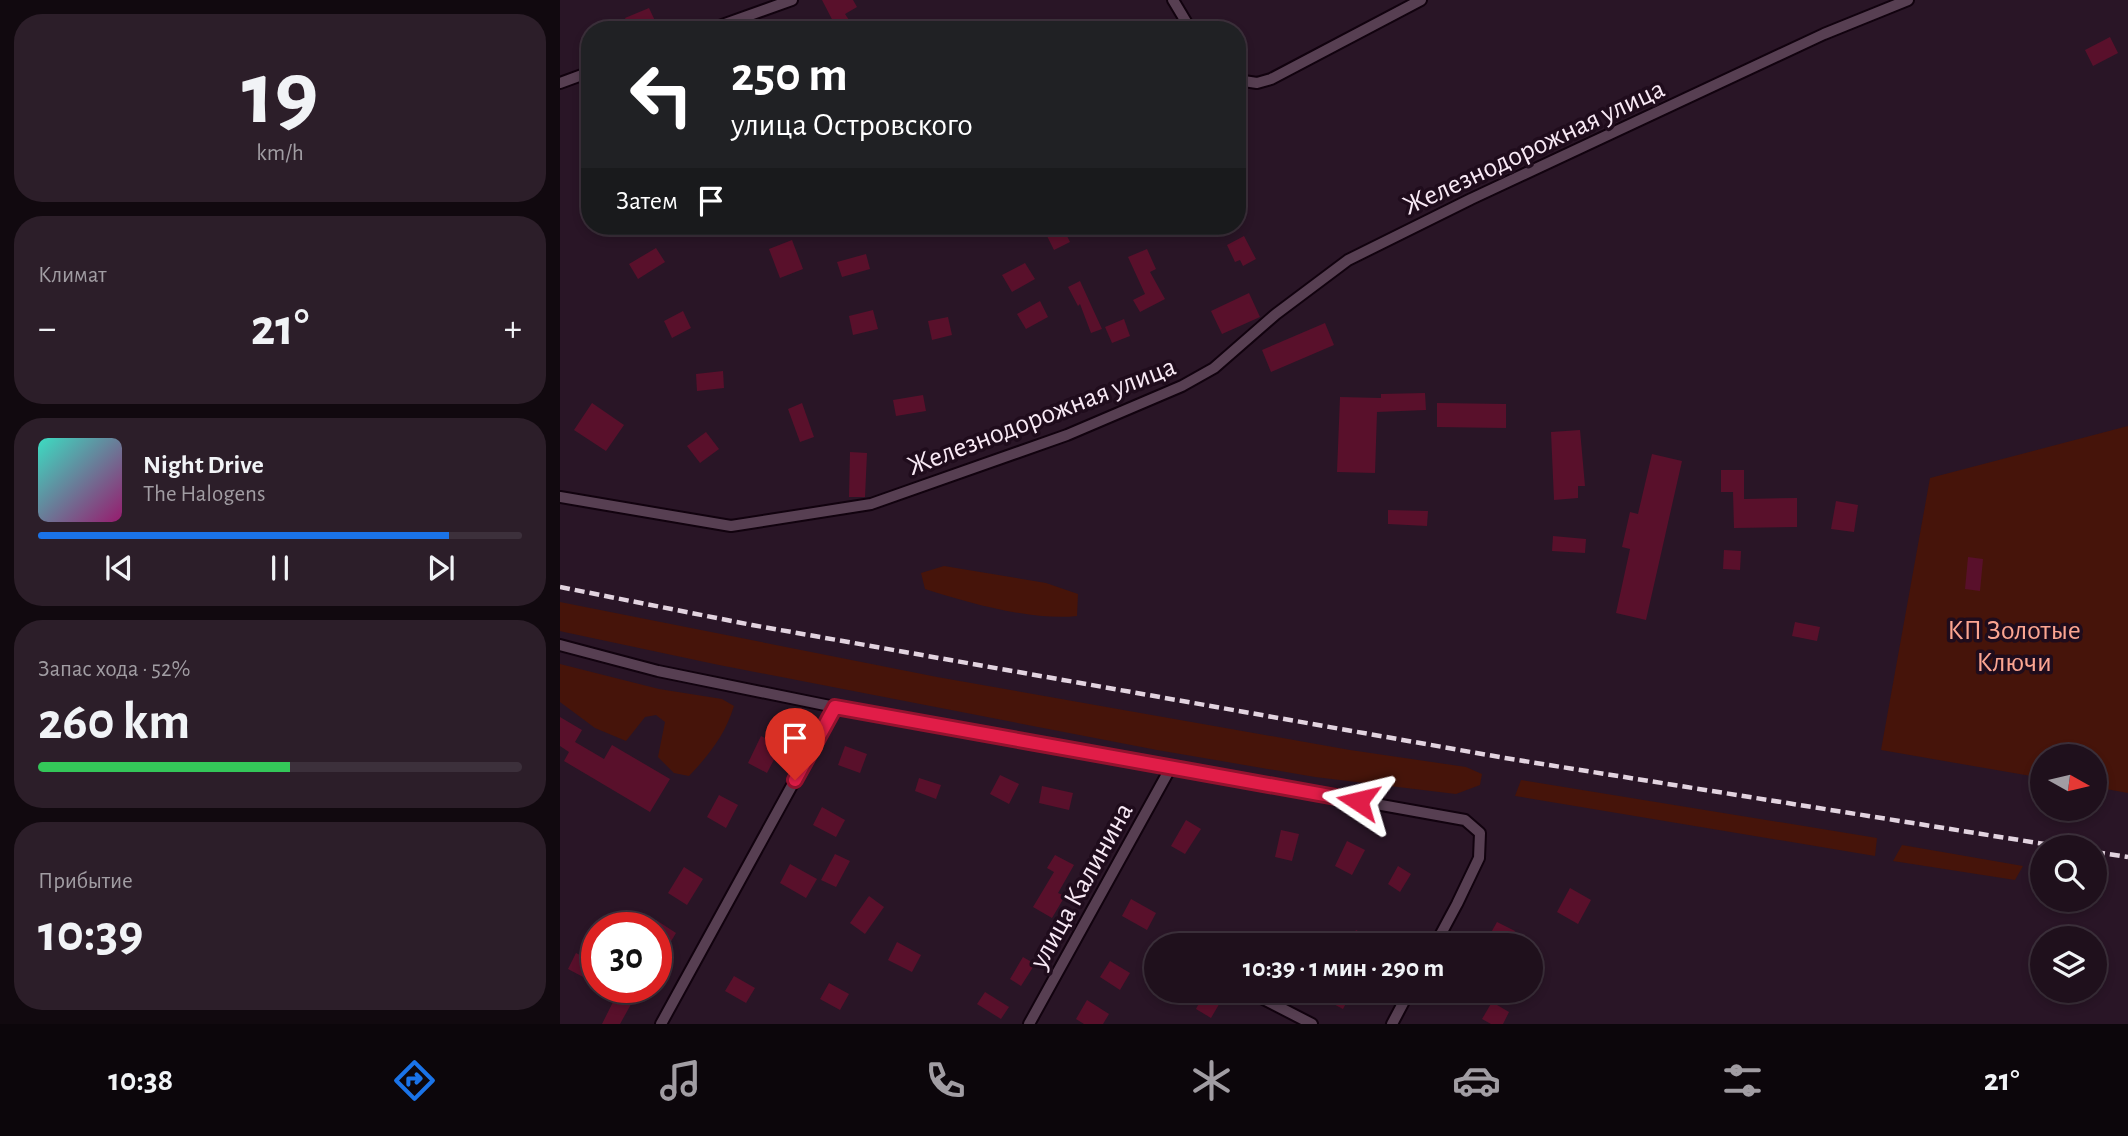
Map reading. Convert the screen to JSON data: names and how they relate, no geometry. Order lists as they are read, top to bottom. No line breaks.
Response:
{"streets":{"street":["Железнодорожная улица","улица Калинина"]},"parks":["КП Золотые Ключи"],"north":"right","page":{"tile":[["19","km/h"],"Климат",["Запас хода · 52%","260 km"],["Прибытие","10:39"]],"turn":["250 m","улица Островского"],"then":"Затем","heat":["−","21°","+"],"song":["Night Drive","The Halogens"],"limit":"30","trip":"10:39 · 1 мин · 290 m","tabs":["10:38","21°"]}}
